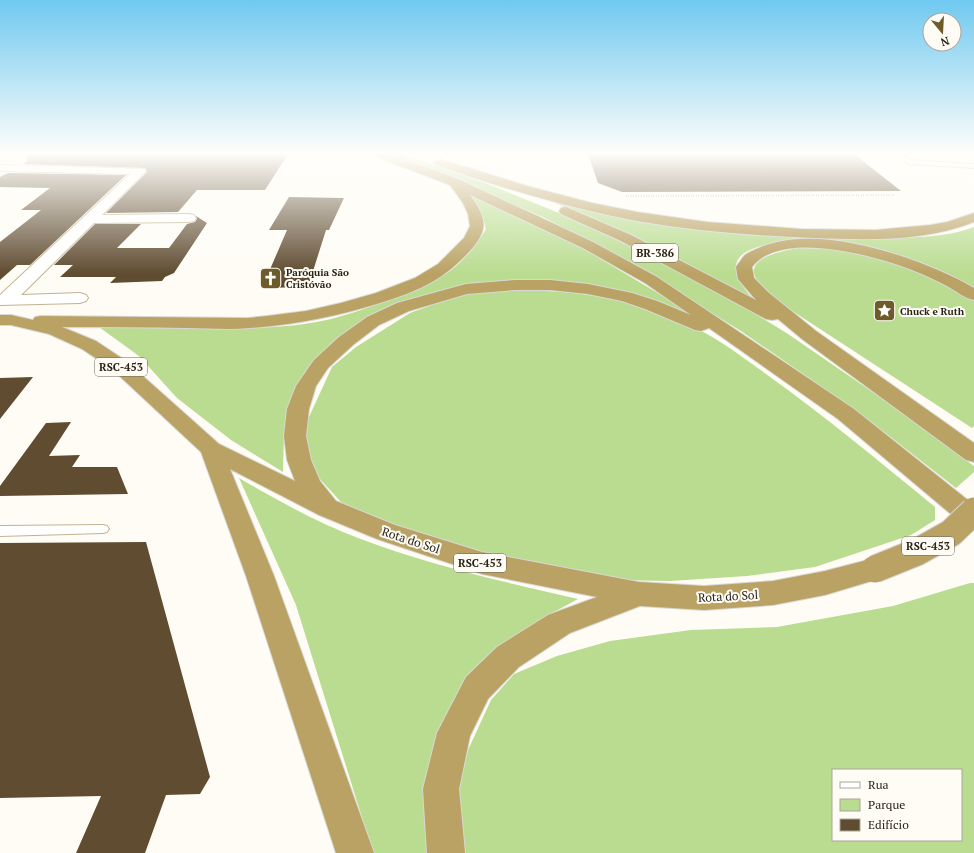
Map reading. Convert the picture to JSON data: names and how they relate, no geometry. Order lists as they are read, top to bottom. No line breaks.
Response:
{"streets":{"highway":["BR-386","RSC-453","Rota do Sol"]},"places":{"church":["Paróquia São Cristóvão"],"place":["Chuck e Ruth"]},"legend":["Rua","Parque","Edifício"],"north":"bottom"}
